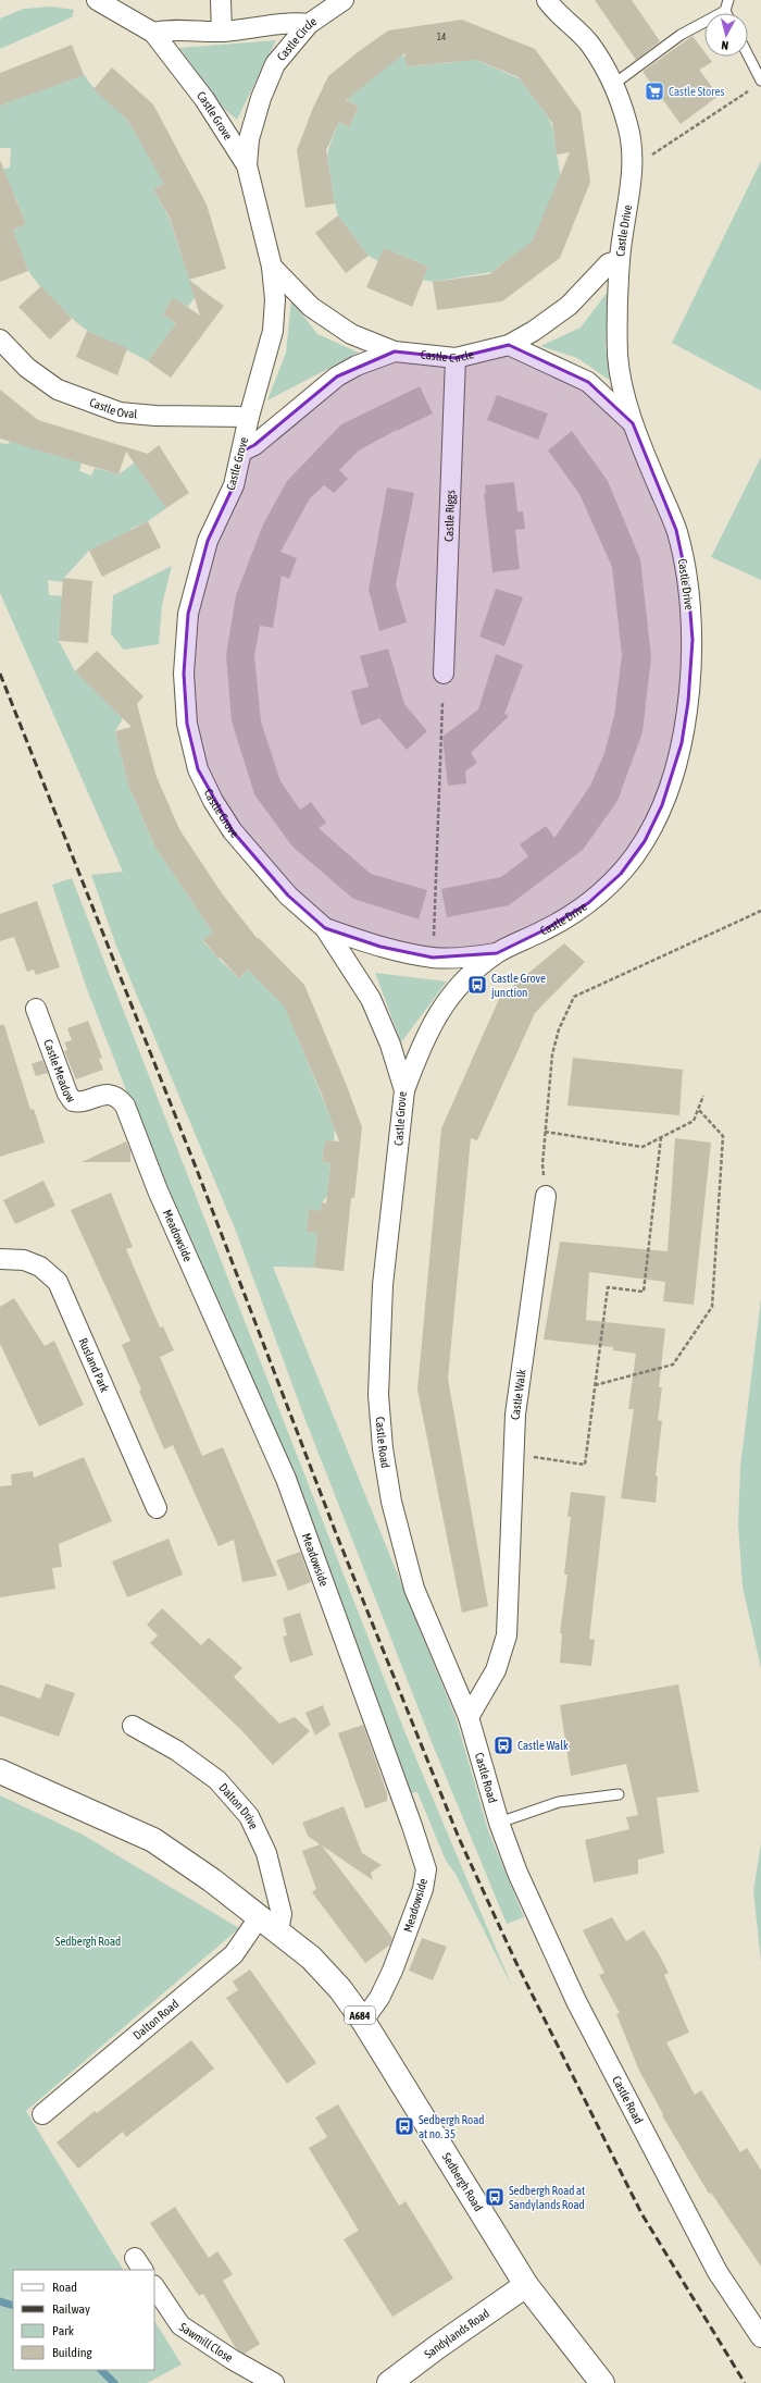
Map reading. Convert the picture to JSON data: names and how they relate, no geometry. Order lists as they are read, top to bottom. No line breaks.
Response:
{"streets":{"main road":["A684","Sedbergh Road","Sandylands Road"],"street":["Castle Circle","Castle Grove","Castle Drive","Castle Oval","Castle Riggs","Castle Meadow","Meadowside","Rusland Park","Castle Walk","Castle Road","Dalton Drive","Dalton Road","Sawmill Close"]},"crossings":[["Castle Circle","Castle Grove"],["Castle Circle","Castle Drive"],["Castle Circle","Castle Riggs"],["Castle Grove","Castle Drive"],["Castle Grove","Castle Oval"],["Castle Grove","Castle Road"],["Castle Meadow","Meadowside"],["Meadowside","Sedbergh Road"],["Castle Walk","Castle Road"],["Dalton Drive","Dalton Road"],["Dalton Drive","Sedbergh Road"],["Dalton Road","Sedbergh Road"],["Sedbergh Road","Sandylands Road"]],"parks":["Sedbergh Road"],"places":{"supermarket":["Castle Stores"],"bus stop":["Castle Grove junction","Castle Walk","Sedbergh Road at no. 35","Sedbergh Road at Sandylands Road"]},"house_numbers":["14"],"legend":["Road","Railway","Park","Building"],"north":"bottom"}
